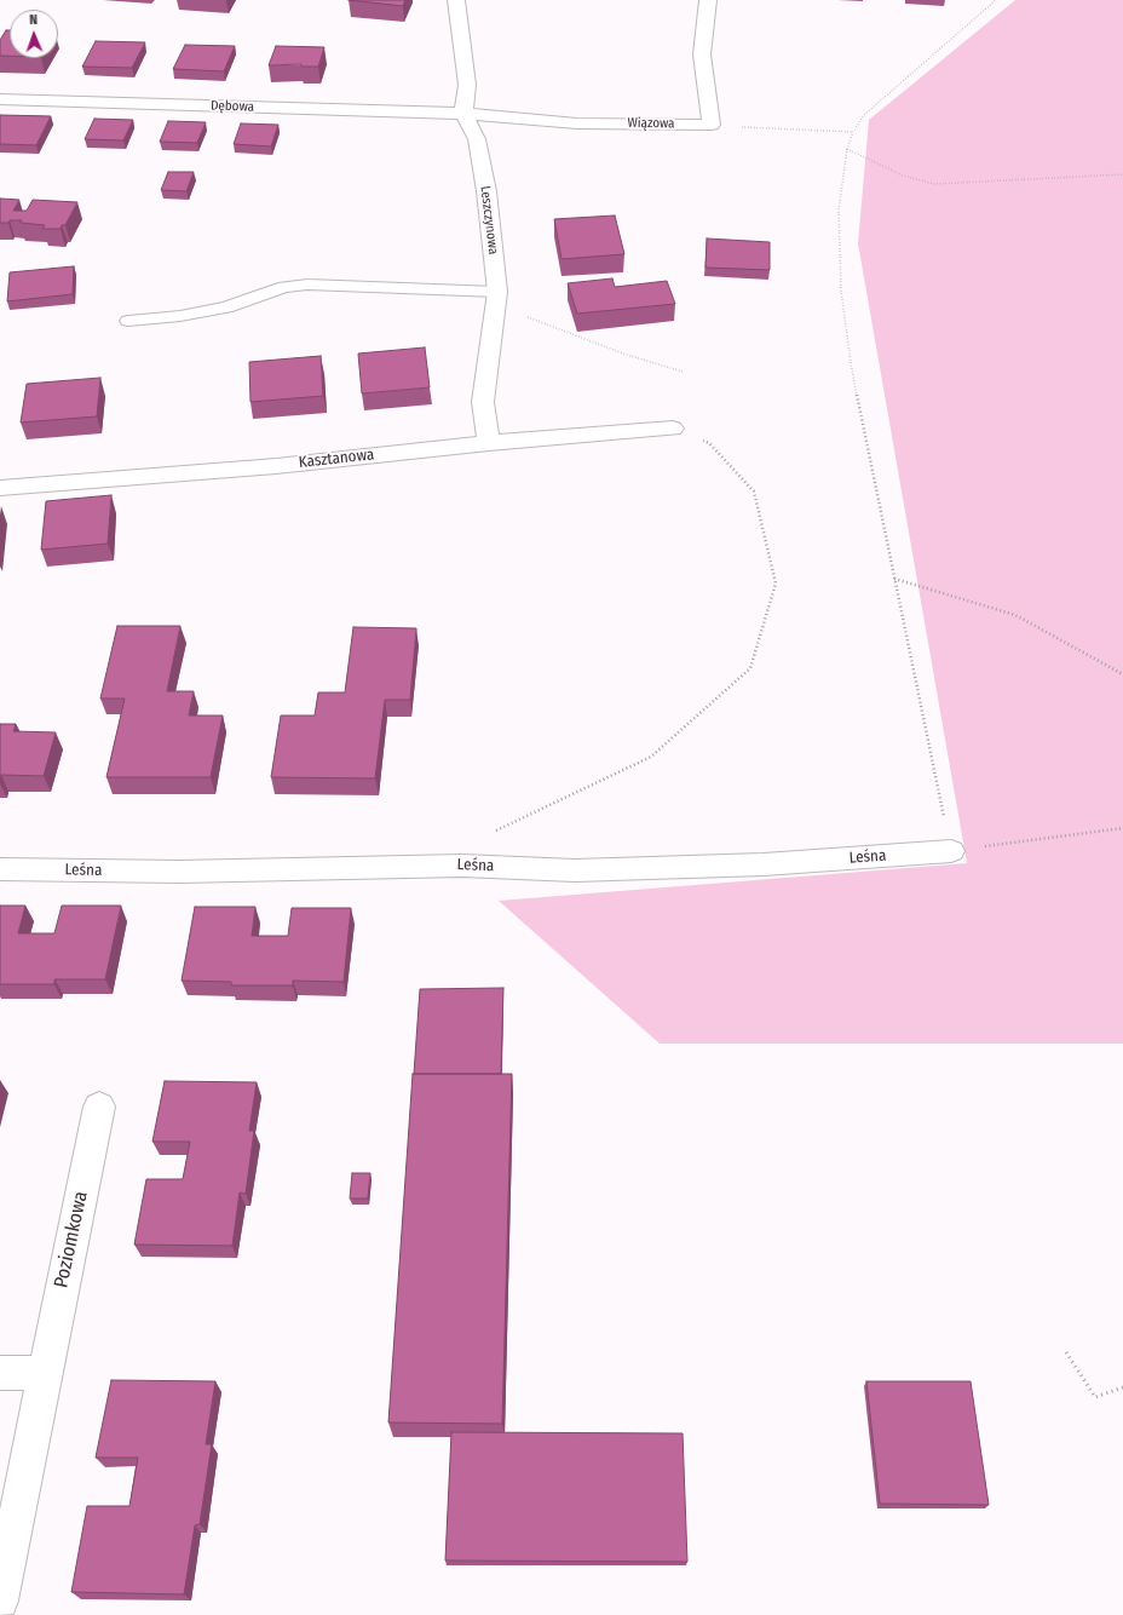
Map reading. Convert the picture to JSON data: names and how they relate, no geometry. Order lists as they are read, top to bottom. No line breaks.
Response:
{"streets":{"street":["Dębowa","Wiązowa","Leszczynowa","Kasztanowa","Leśna","Poziomkowa"]},"crossings":[["Dębowa","Wiązowa"],["Dębowa","Leszczynowa"],["Wiązowa","Leszczynowa"],["Leszczynowa","Kasztanowa"]],"north":"top"}
